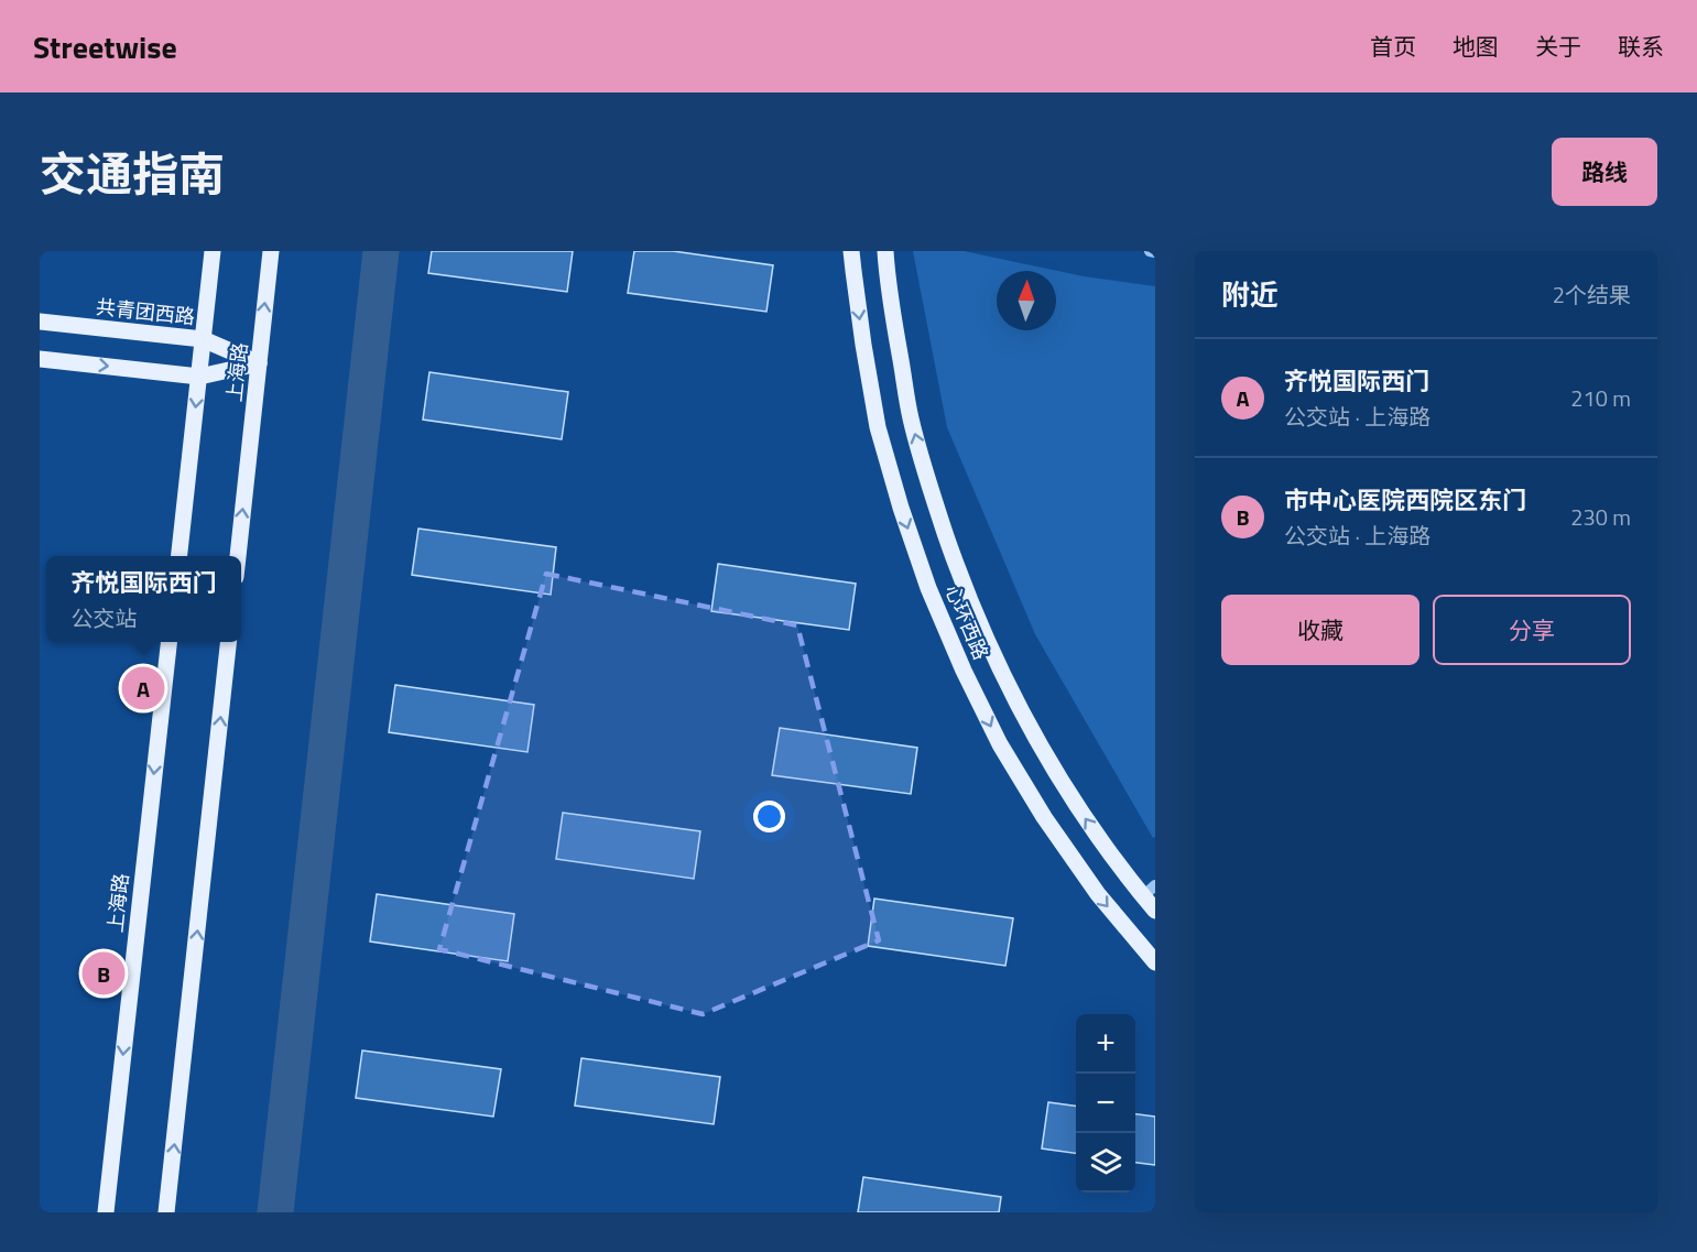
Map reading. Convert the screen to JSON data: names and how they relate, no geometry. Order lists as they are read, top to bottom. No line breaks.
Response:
{"streets":{"main road":["共青团西路","上海路","心环西路"]},"crossings":[["共青团西路","上海路"]],"north":"top","page":{"header":"Streetwise","nav":["首页","地图","关于","联系"],"title":"交通指南","buttons":["路线",["收藏","分享"]],"heading":["附近","2个结果"],"list":[{"mark":"A","name":"齐悦国际西门","note":"公交站 · 上海路","value":"210 m"},{"mark":"B","name":"市中心医院西院区东门","note":"公交站 · 上海路","value":"230 m"}],"popup":["齐悦国际西门","公交站"],"pins":["A","B"],"map_buttons":["+","−"]}}
